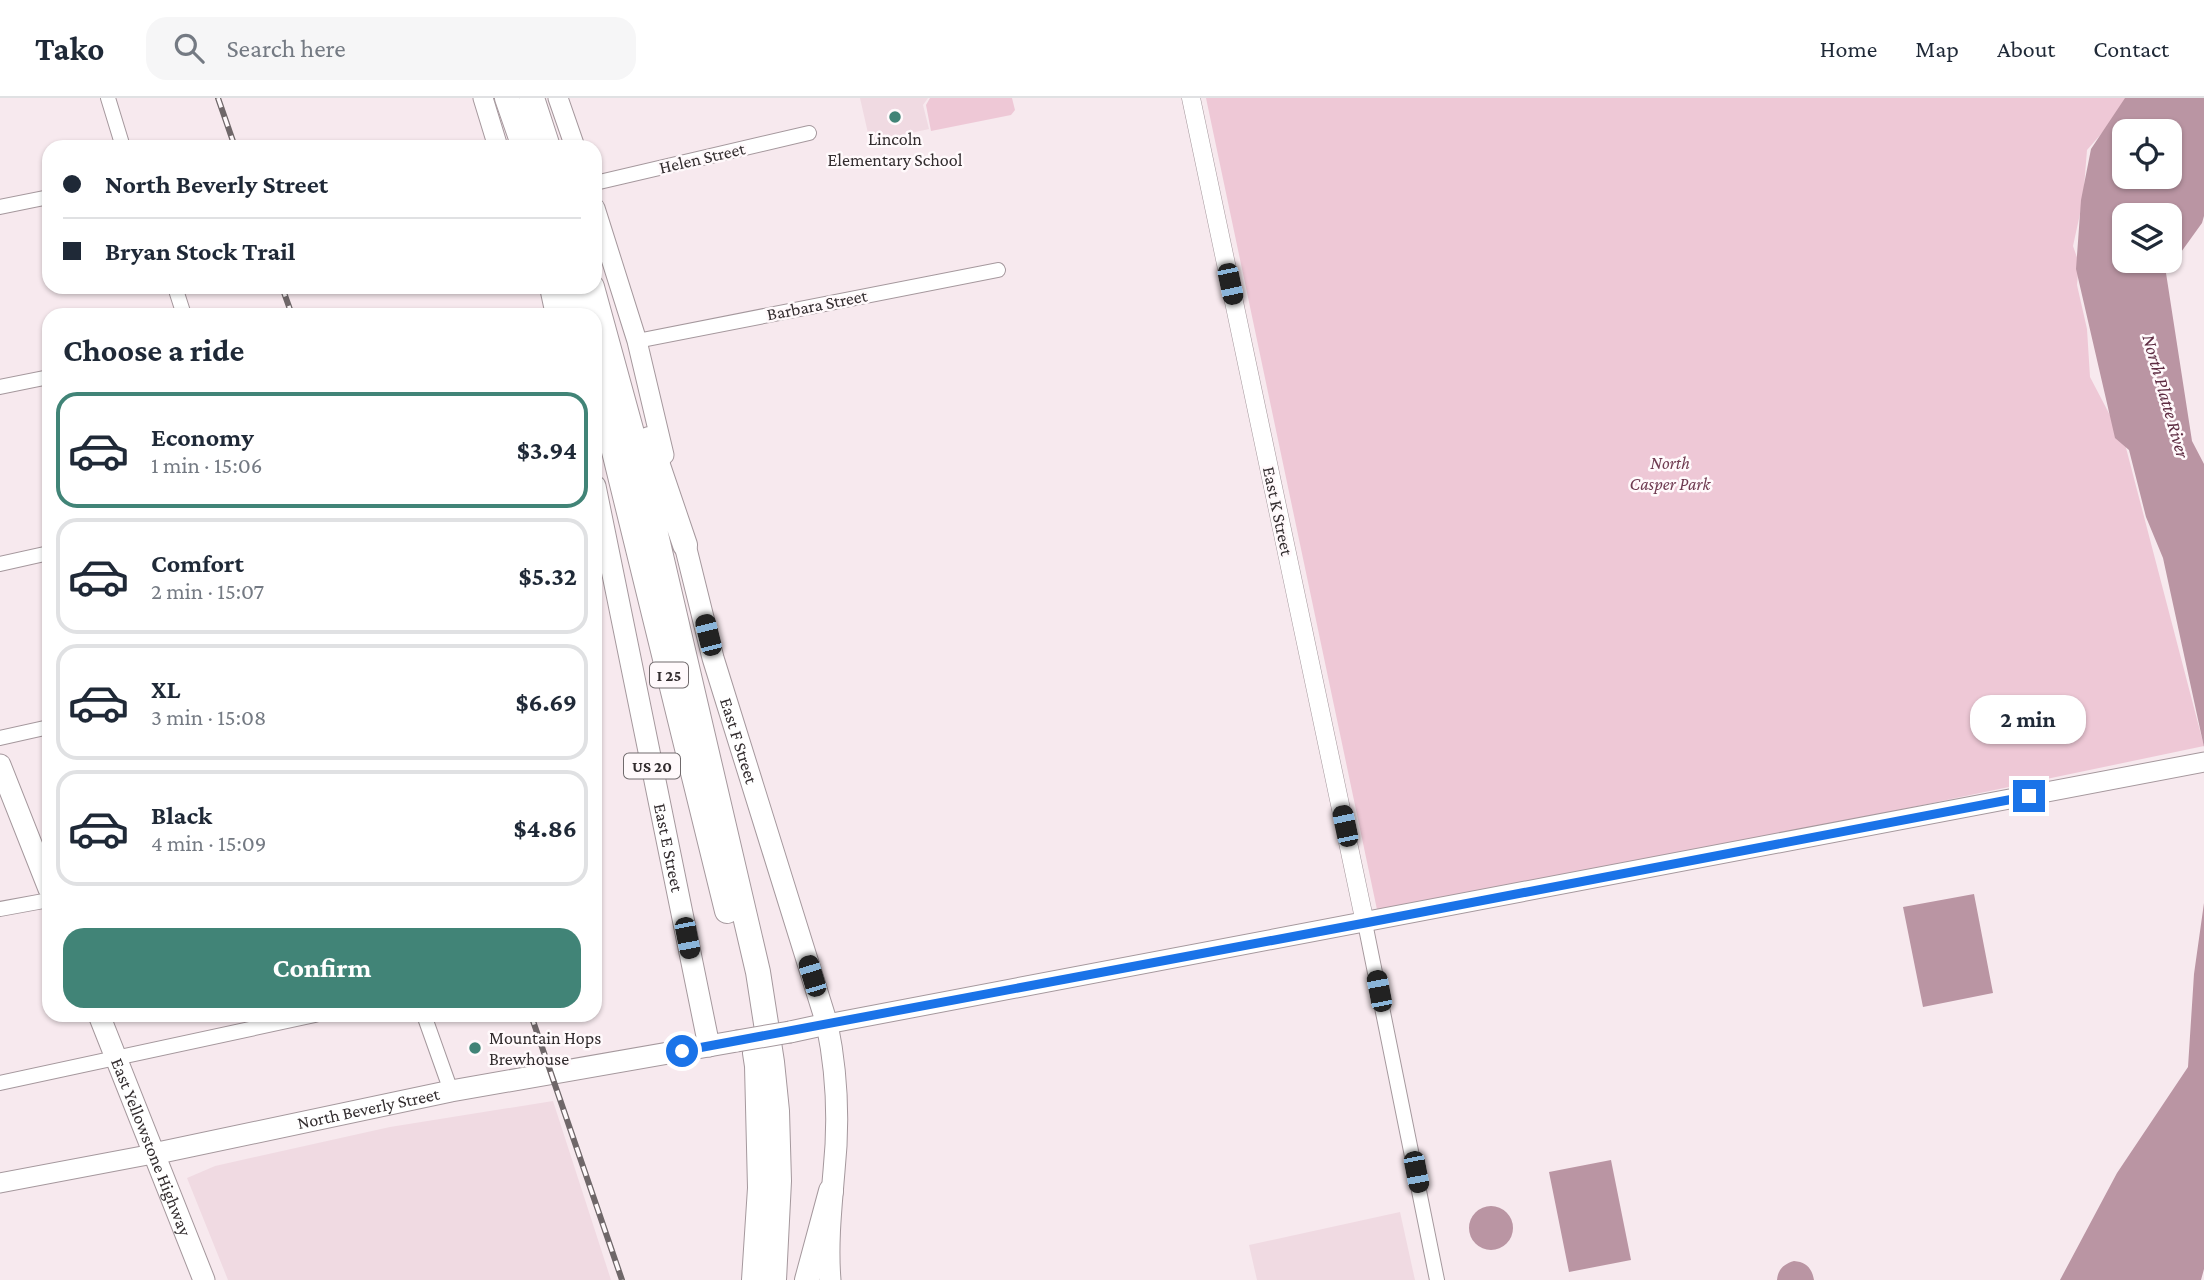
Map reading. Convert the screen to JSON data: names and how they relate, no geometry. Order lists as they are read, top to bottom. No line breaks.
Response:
{"streets":{"highway":["I 25"],"main road":["East F Street","US 20","East E Street","North Beverly Street","East Yellowstone Highway"],"street":["Helen Street","Barbara Street","East K Street"]},"crossings":[["Barbara Street","East F Street"],["East F Street","North Beverly Street"],["East E Street","North Beverly Street"],["North Beverly Street","East Yellowstone Highway"]],"water":["North Platte River"],"parks":["North Casper Park"],"places":["Lincoln Elementary School","Mountain Hops Brewhouse"],"page":{"header":"Tako","search":"Search here","nav":["Home","Map","About","Contact"],"banner":["North Beverly Street","Bryan Stock Trail"],"heading":"Choose a ride","list":[{"name":"Economy","note":"1 min · 15:06","value":"$3.94"},{"name":"Comfort","note":"2 min · 15:07","value":"$5.32"},{"name":"XL","note":"3 min · 15:08","value":"$6.69"},{"name":"Black","note":"4 min · 15:09","value":"$4.86"}],"bubble":"2 min","buttons":"Confirm"}}
